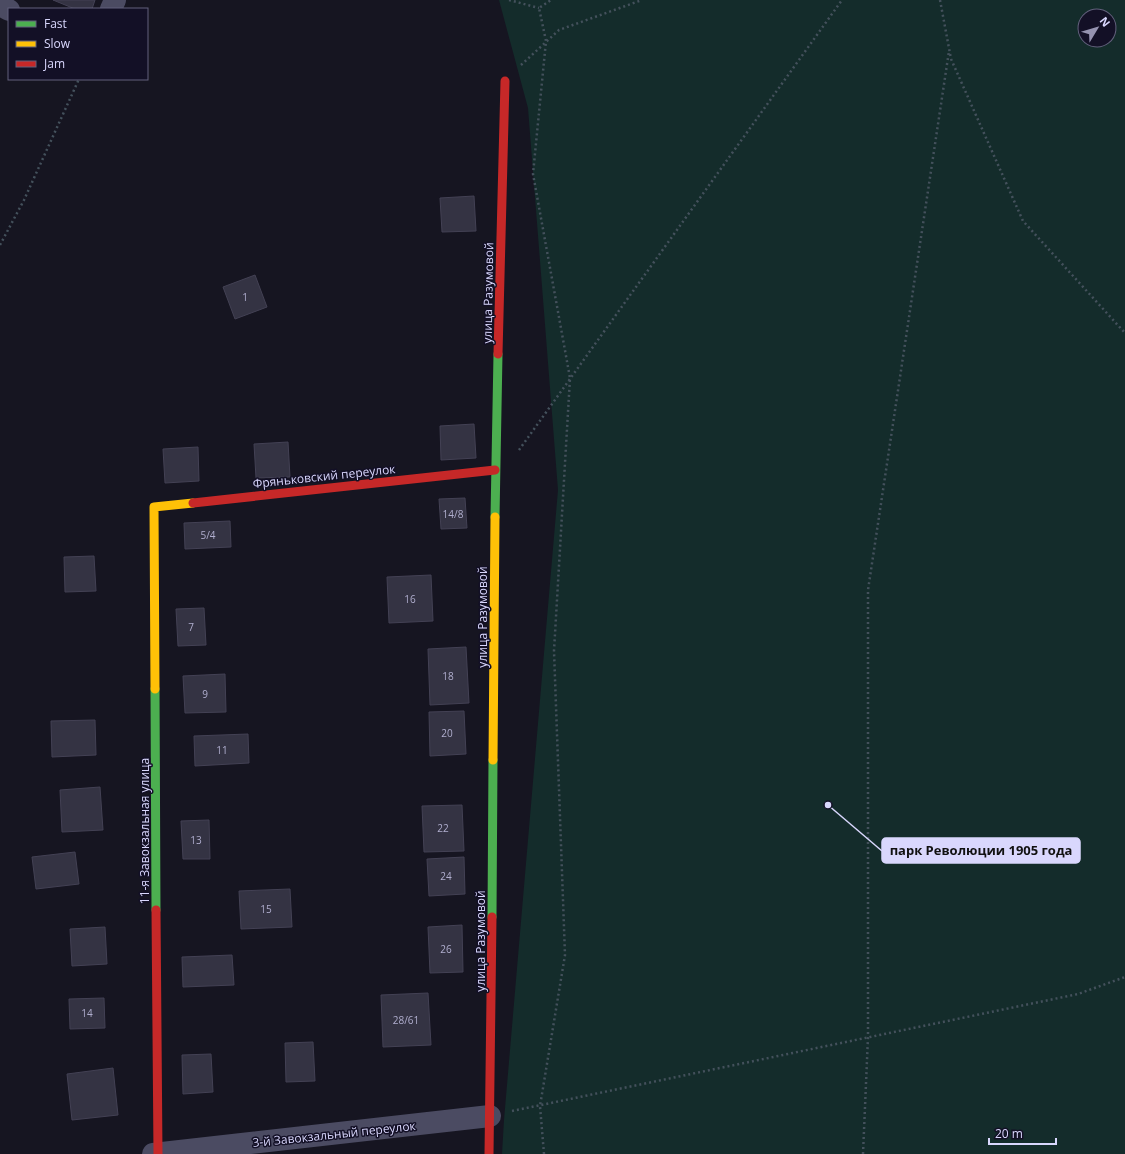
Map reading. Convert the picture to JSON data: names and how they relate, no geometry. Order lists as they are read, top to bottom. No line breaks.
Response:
{"streets":{"street":["улица Разумовой","Фряньковский переулок","11-я Завокзальная улица","3-й Завокзальный переулок"]},"crossings":[["улица Разумовой","Фряньковский переулок"],["улица Разумовой","3-й Завокзальный переулок"],["Фряньковский переулок","11-я Завокзальная улица"],["11-я Завокзальная улица","3-й Завокзальный переулок"]],"places":["парк Революции 1905 года"],"house_numbers":["1","14/8","5/4","16","7","18","9","20","11","22","13","24","15","26","14","28/61"],"legend":["Fast","Slow","Jam"],"scale_bar":"20 m","north":"top right"}
